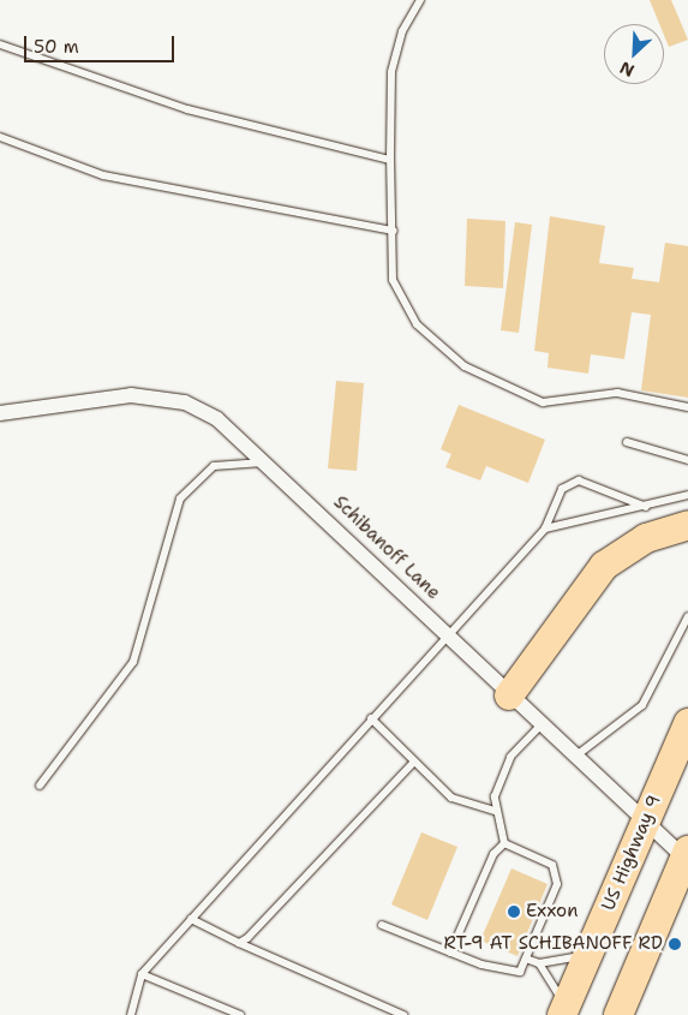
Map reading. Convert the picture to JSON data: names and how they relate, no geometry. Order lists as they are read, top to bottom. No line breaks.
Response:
{"streets":{"highway":["US Highway 9"],"street":["Schibanoff Lane"]},"crossings":[["Schibanoff Lane","US Highway 9"]],"places":["Exxon","RT-9 AT SCHIBANOFF RD"],"scale_bar":"50 m","north":"bottom left"}
